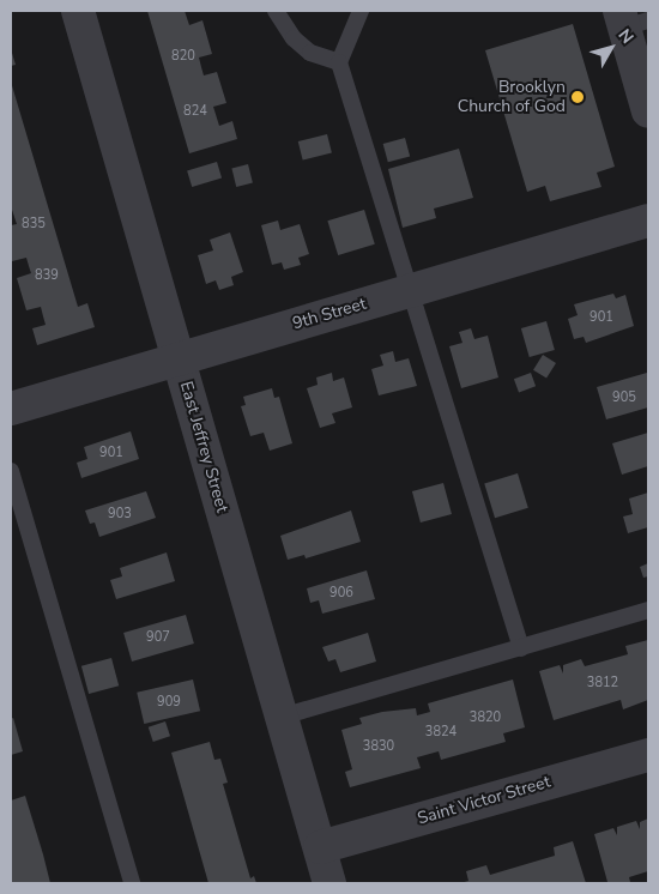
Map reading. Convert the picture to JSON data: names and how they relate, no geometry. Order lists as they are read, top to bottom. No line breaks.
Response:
{"streets":{"street":["9th Street","East Jeffrey Street","Saint Victor Street"]},"crossings":[["9th Street","East Jeffrey Street"],["East Jeffrey Street","Saint Victor Street"]],"places":["Brooklyn Church of God"],"house_numbers":["820","824","835","839","901","905","901","903","906","907","3812","909","3820","3824","3830"],"north":"top right"}
